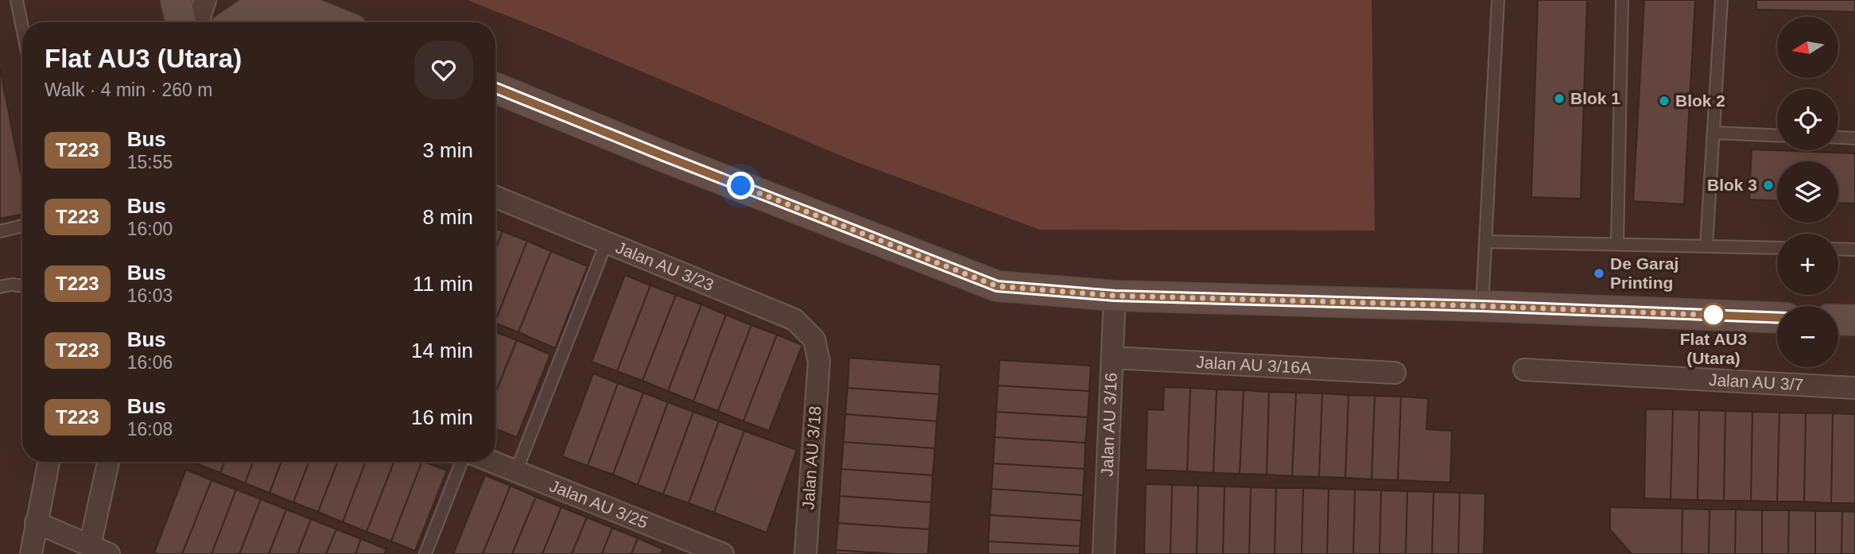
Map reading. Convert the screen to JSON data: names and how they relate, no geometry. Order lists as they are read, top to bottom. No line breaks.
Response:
{"streets":{"street":["Jalan AU 3/23","Jalan AU 3/16A","Jalan AU 3/7","Jalan AU 3/16","Jalan AU 3/18","Jalan AU 3/25"]},"crossings":[["Jalan AU 3/23","Jalan AU 3/18"],["Jalan AU 3/16A","Jalan AU 3/16"]],"places":["Blok 1","Blok 2","Blok 3","De Garaj Printing","Flat AU3 (Utara)"],"lines":["bus line T223"],"north":"left","page":{"map_buttons":["+","−"],"heading":["Flat AU3 (Utara)","Walk · 4 min · 260 m"],"list":[{"mark":"T223","name":"Bus","note":"15:55","value":"3 min"},{"mark":"T223","name":"Bus","note":"16:00","value":"8 min"},{"mark":"T223","name":"Bus","note":"16:03","value":"11 min"},{"mark":"T223","name":"Bus","note":"16:06","value":"14 min"},{"mark":"T223","name":"Bus","note":"16:08","value":"16 min"}]}}
